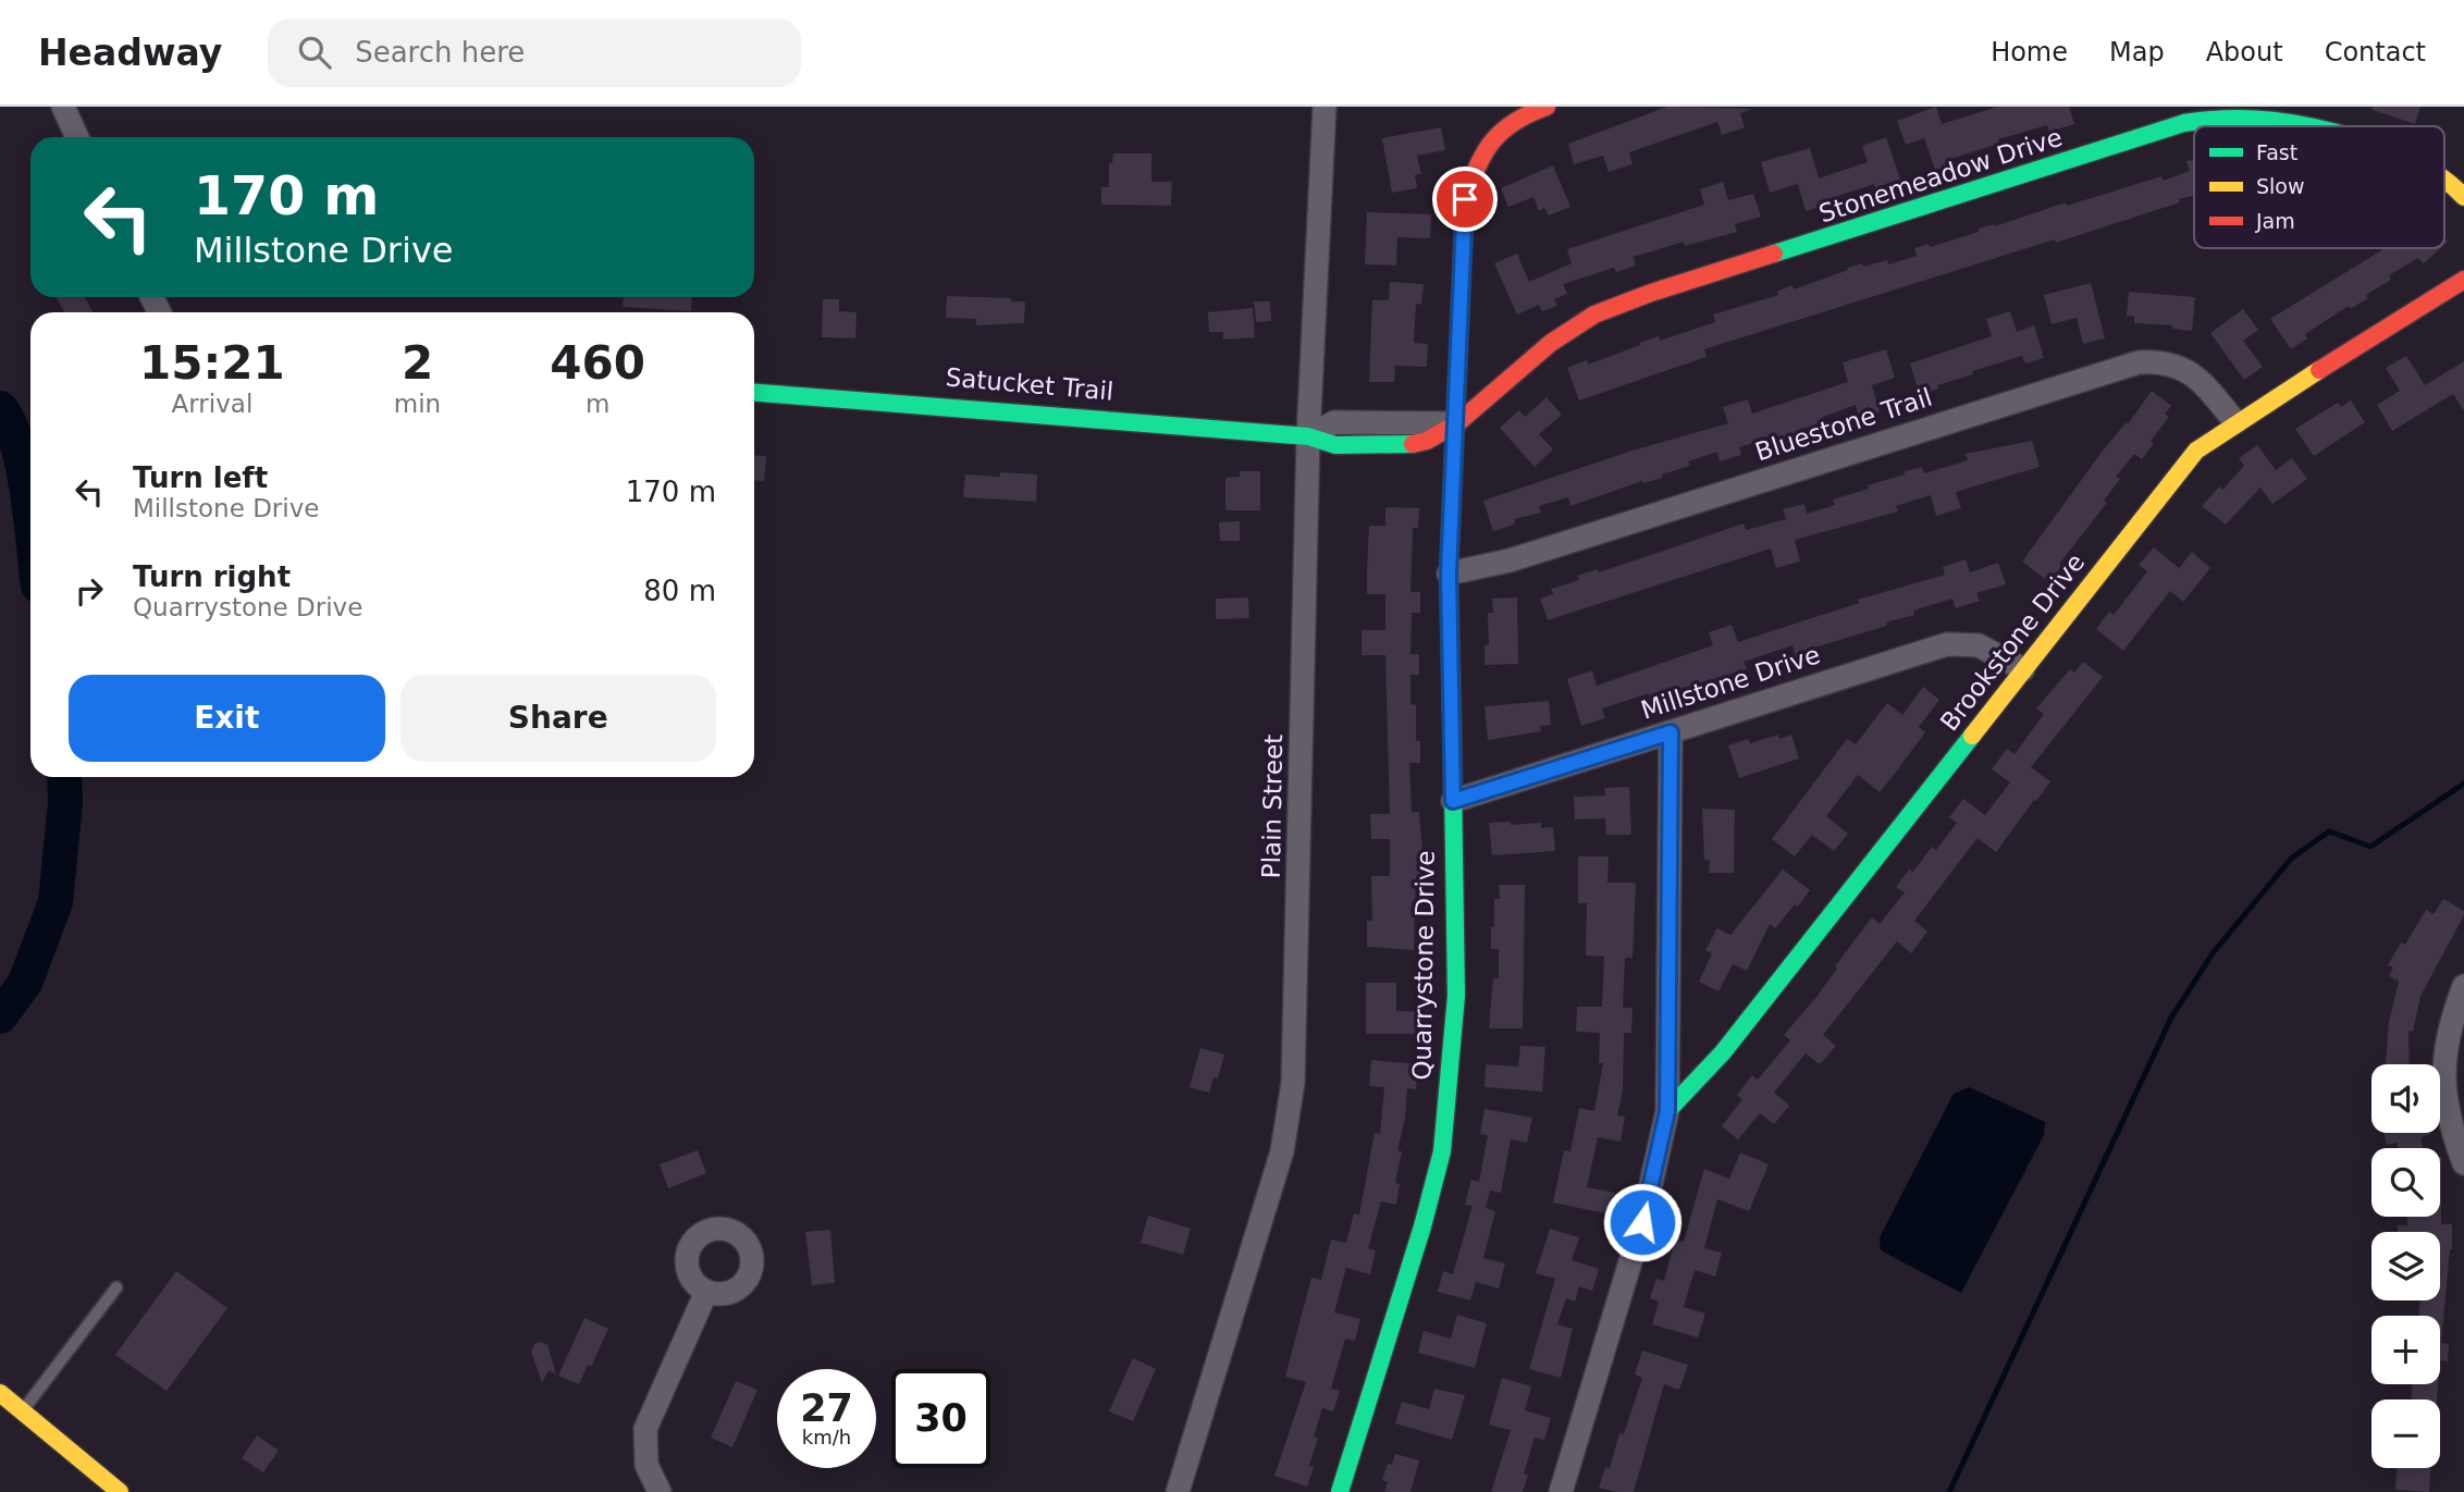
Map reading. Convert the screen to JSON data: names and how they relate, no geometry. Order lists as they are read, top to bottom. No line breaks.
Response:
{"streets":{"street":["Stonemeadow Drive","Satucket Trail","Bluestone Trail","Brookstone Drive","Millstone Drive","Plain Street","Quarrystone Drive"]},"crossings":[["Stonemeadow Drive","Quarrystone Drive"],["Satucket Trail","Plain Street"],["Bluestone Trail","Brookstone Drive"],["Bluestone Trail","Quarrystone Drive"],["Brookstone Drive","Millstone Drive"],["Millstone Drive","Quarrystone Drive"]],"legend":["Fast","Slow","Jam"],"page":{"header":"Headway","search":"Search here","nav":["Home","Map","About","Contact"],"turn":["170 m","Millstone Drive"],"eta":["15:21","Arrival","2","min","460","m"],"list":[{"name":"Turn left","note":"Millstone Drive","value":"170 m"},{"name":"Turn right","note":"Quarrystone Drive","value":"80 m"}],"buttons":["Exit","Share"],"map_buttons":["+","−"],"speed":"27 km/h","limit":"30"}}
